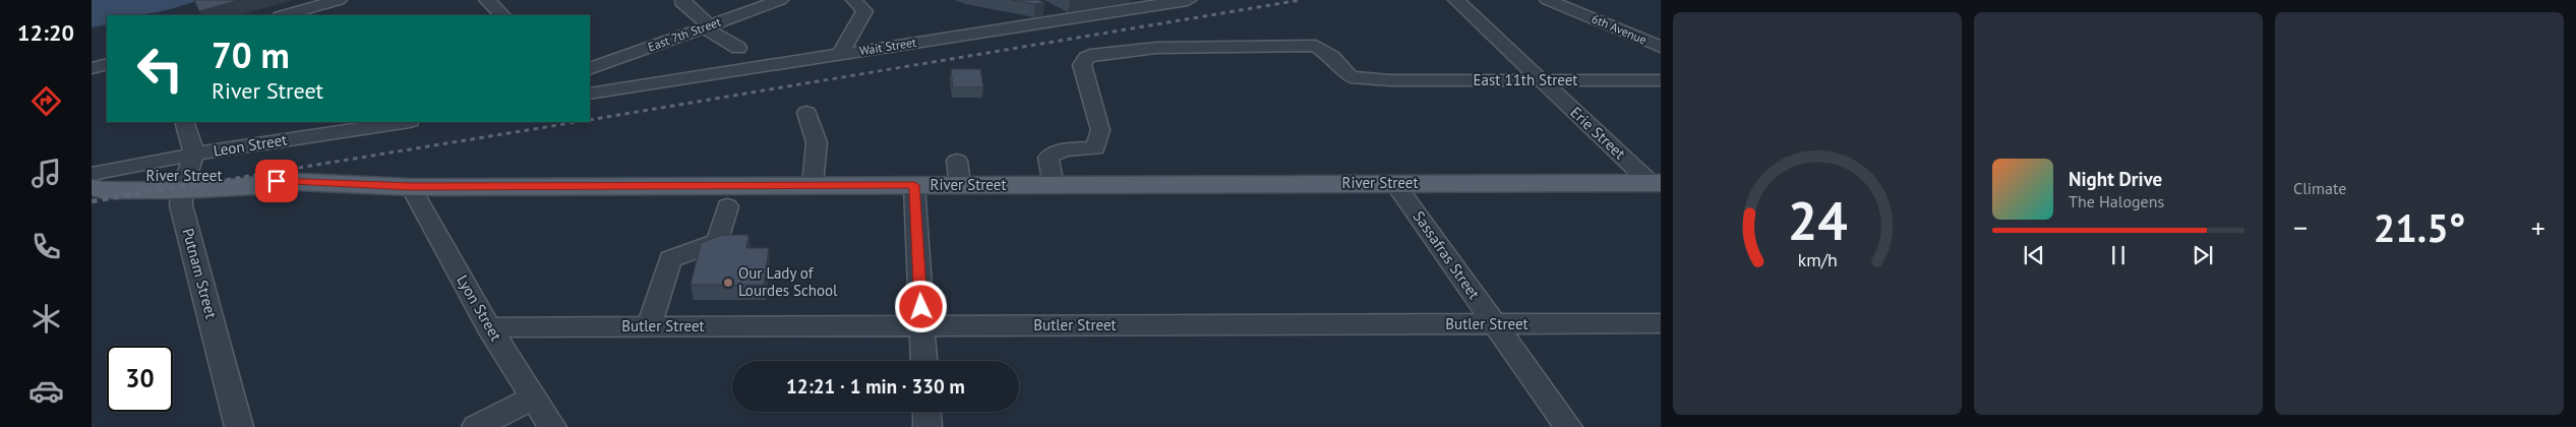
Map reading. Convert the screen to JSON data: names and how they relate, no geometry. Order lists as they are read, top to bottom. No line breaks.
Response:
{"streets":{"main road":["River Street"],"street":["6th Avenue","East 7th Street","Wait Street","East 11th Street","Erie Street","Leon Street","Sassafras Street","Putnam Street","Lyon Street","Butler Street"]},"crossings":[["East 11th Street","Erie Street"],["East 11th Street","River Street"],["Erie Street","River Street"],["Leon Street","River Street"],["Leon Street","Putnam Street"],["River Street","Sassafras Street"],["River Street","Putnam Street"],["River Street","Lyon Street"],["Sassafras Street","Butler Street"],["Lyon Street","Butler Street"]],"places":["Our Lady of Lourdes School"],"page":{"tabs":"12:20","tile":"Climate","turn":["70 m","River Street"],"song":["Night Drive","The Halogens"],"heat":["−","21.5°","+"],"limit":"30","trip":"12:21 · 1 min · 330 m","gauge":["24","km/h"]}}
